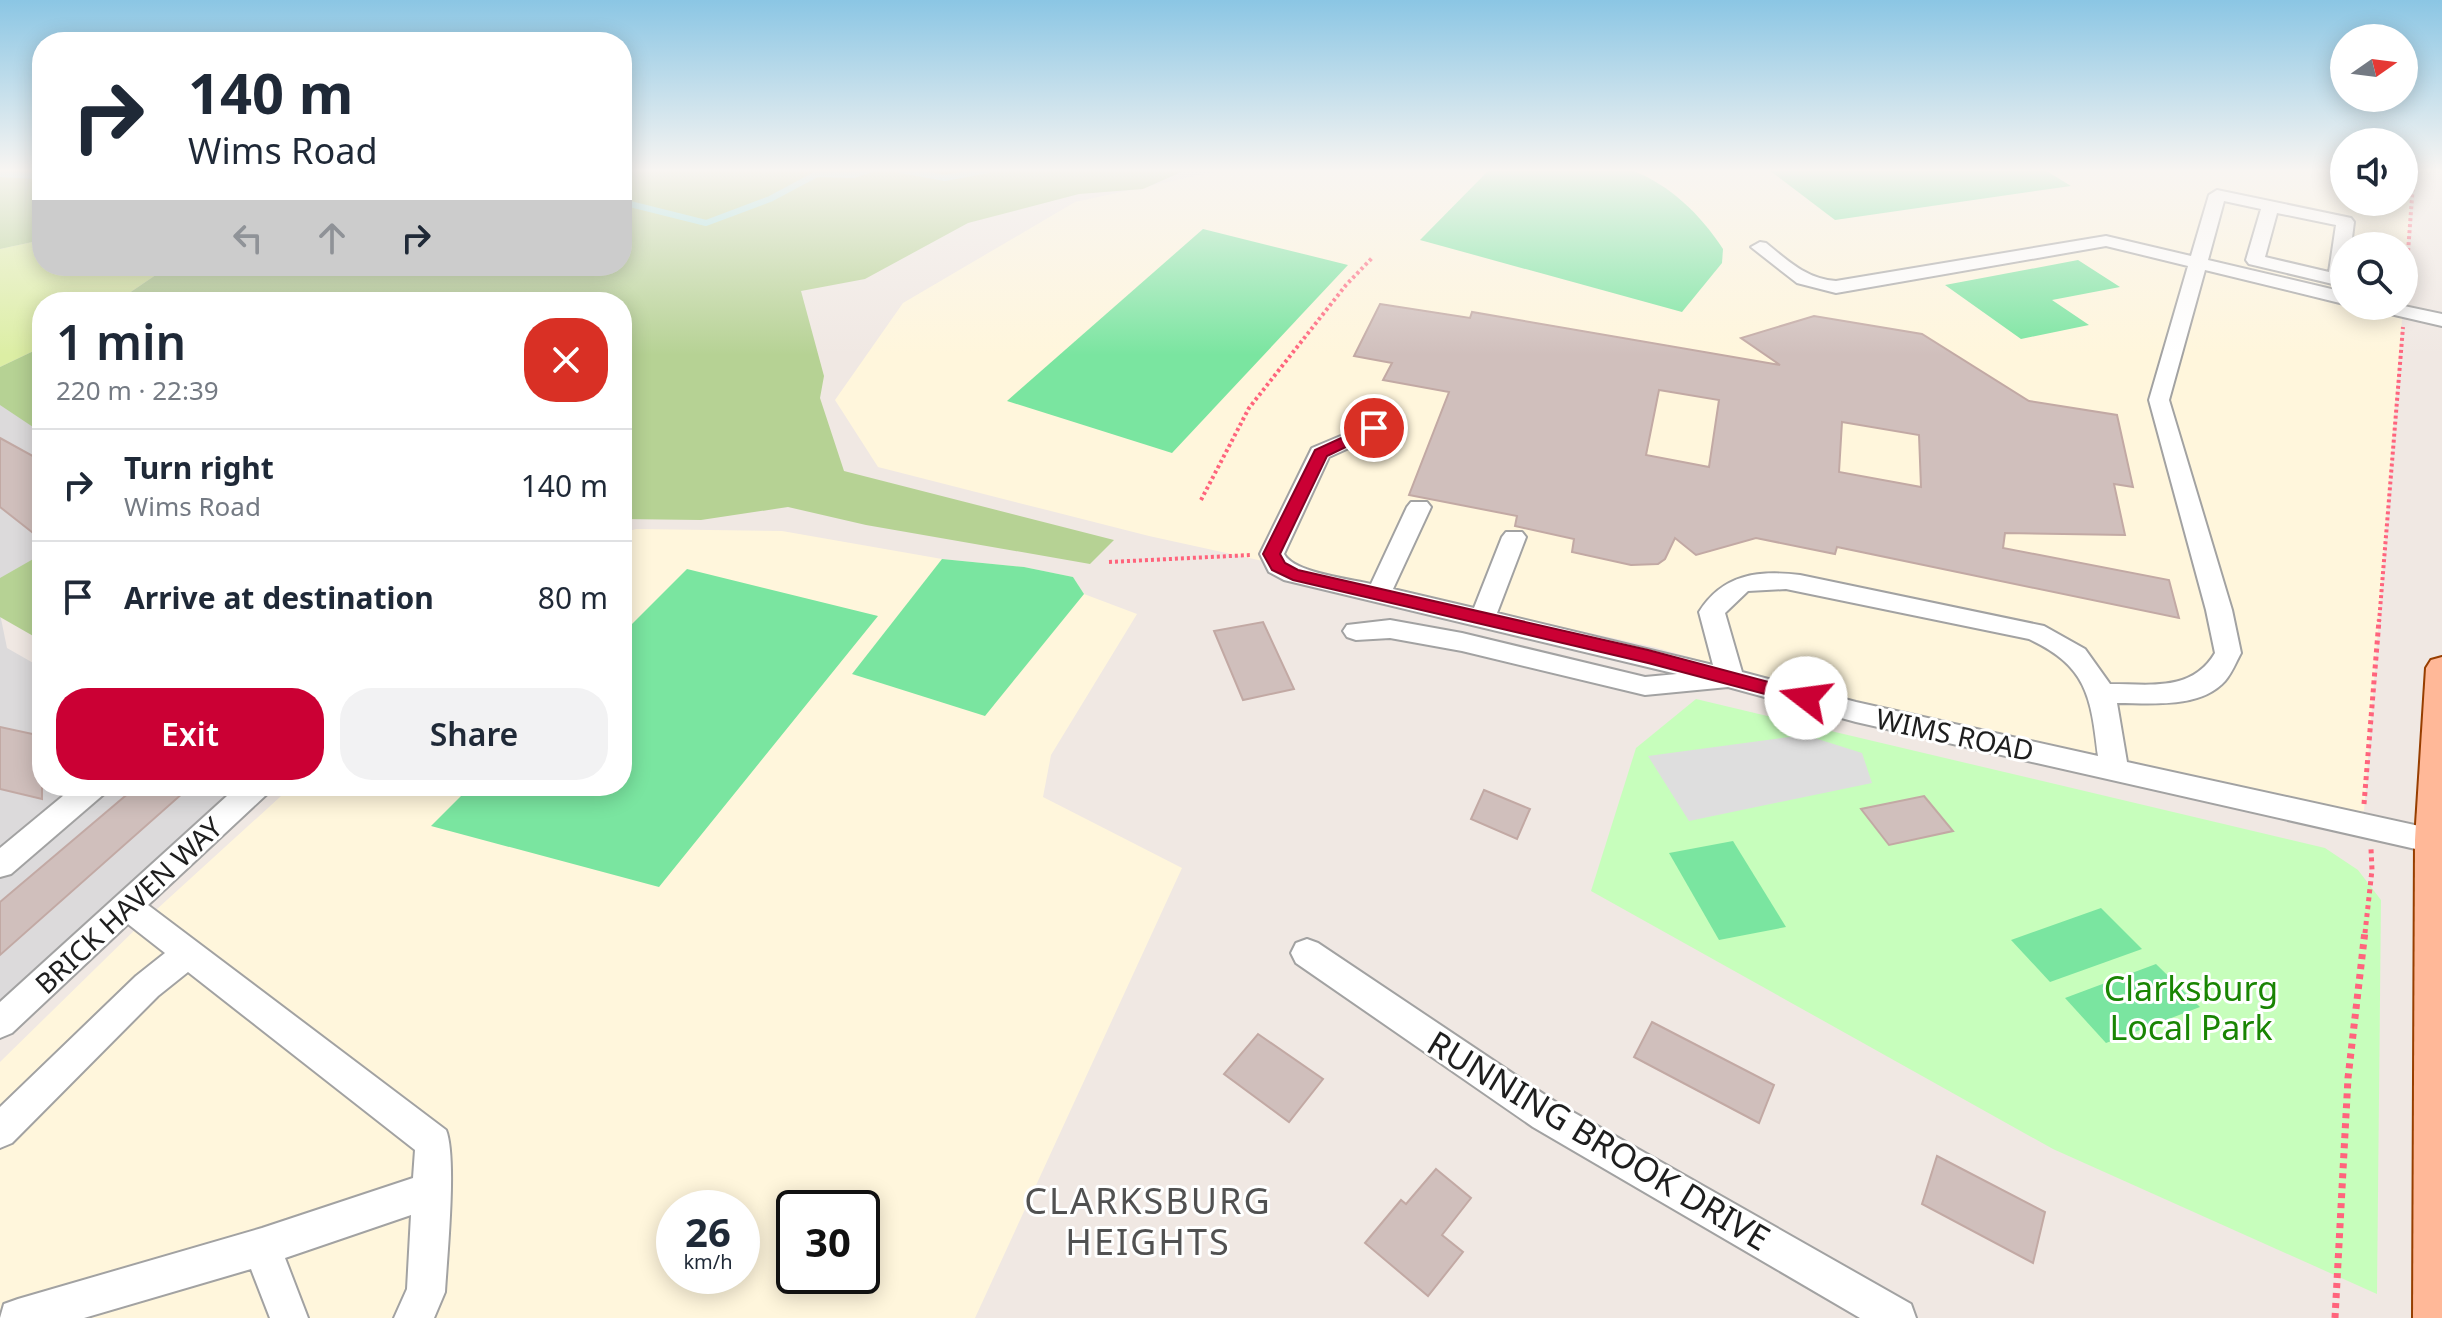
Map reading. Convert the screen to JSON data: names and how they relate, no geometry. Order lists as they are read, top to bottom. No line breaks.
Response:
{"streets":{"street":["WIMS ROAD","BRICK HAVEN WAY","RUNNING BROOK DRIVE"]},"districts":["CLARKSBURG HEIGHTS"],"parks":["Clarksburg Local Park"],"north":"right","page":{"turn":["140 m","Wims Road"],"heading":["1 min","220 m · 22:39"],"list":[{"name":"Turn right","note":"Wims Road","value":"140 m"},{"name":"Arrive at destination","value":"80 m"}],"buttons":["Exit","Share"],"speed":"26 km/h","limit":"30"}}
